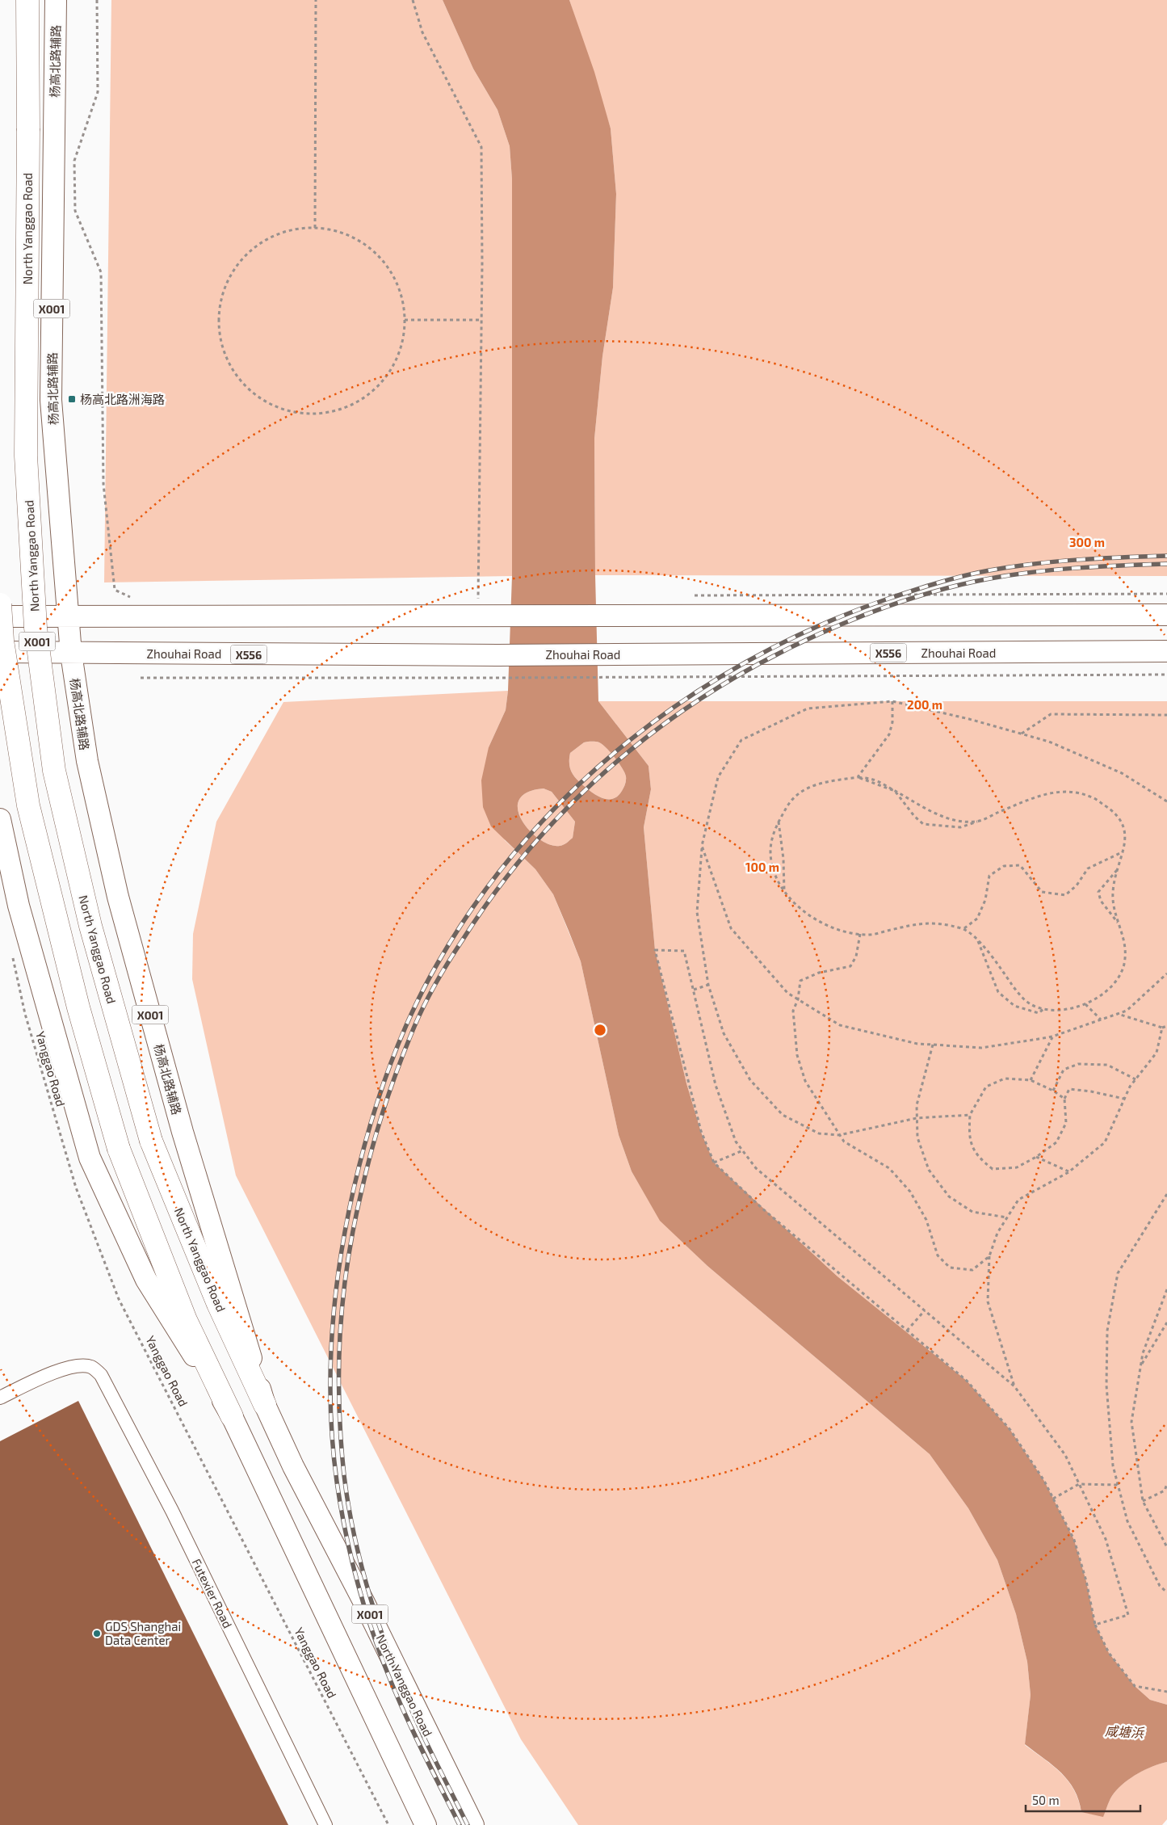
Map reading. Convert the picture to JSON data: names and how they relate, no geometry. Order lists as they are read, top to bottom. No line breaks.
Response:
{"streets":{"highway":["North Yanggao Road","X001"],"main road":["杨高北路辅路","X556","Zhouhai Road"],"street":["Futexier Road"],"path":["Yanggao Road"]},"crossings":[["杨高北路辅路","North Yanggao Road"],["杨高北路辅路","Zhouhai Road"]],"water":["咸塘浜"],"places":{"transit":["杨高北路洲海路"],"other":["GDS Shanghai Data Center"]},"scale_bar":"50 m","rings":["300 m","200 m","100 m"]}
